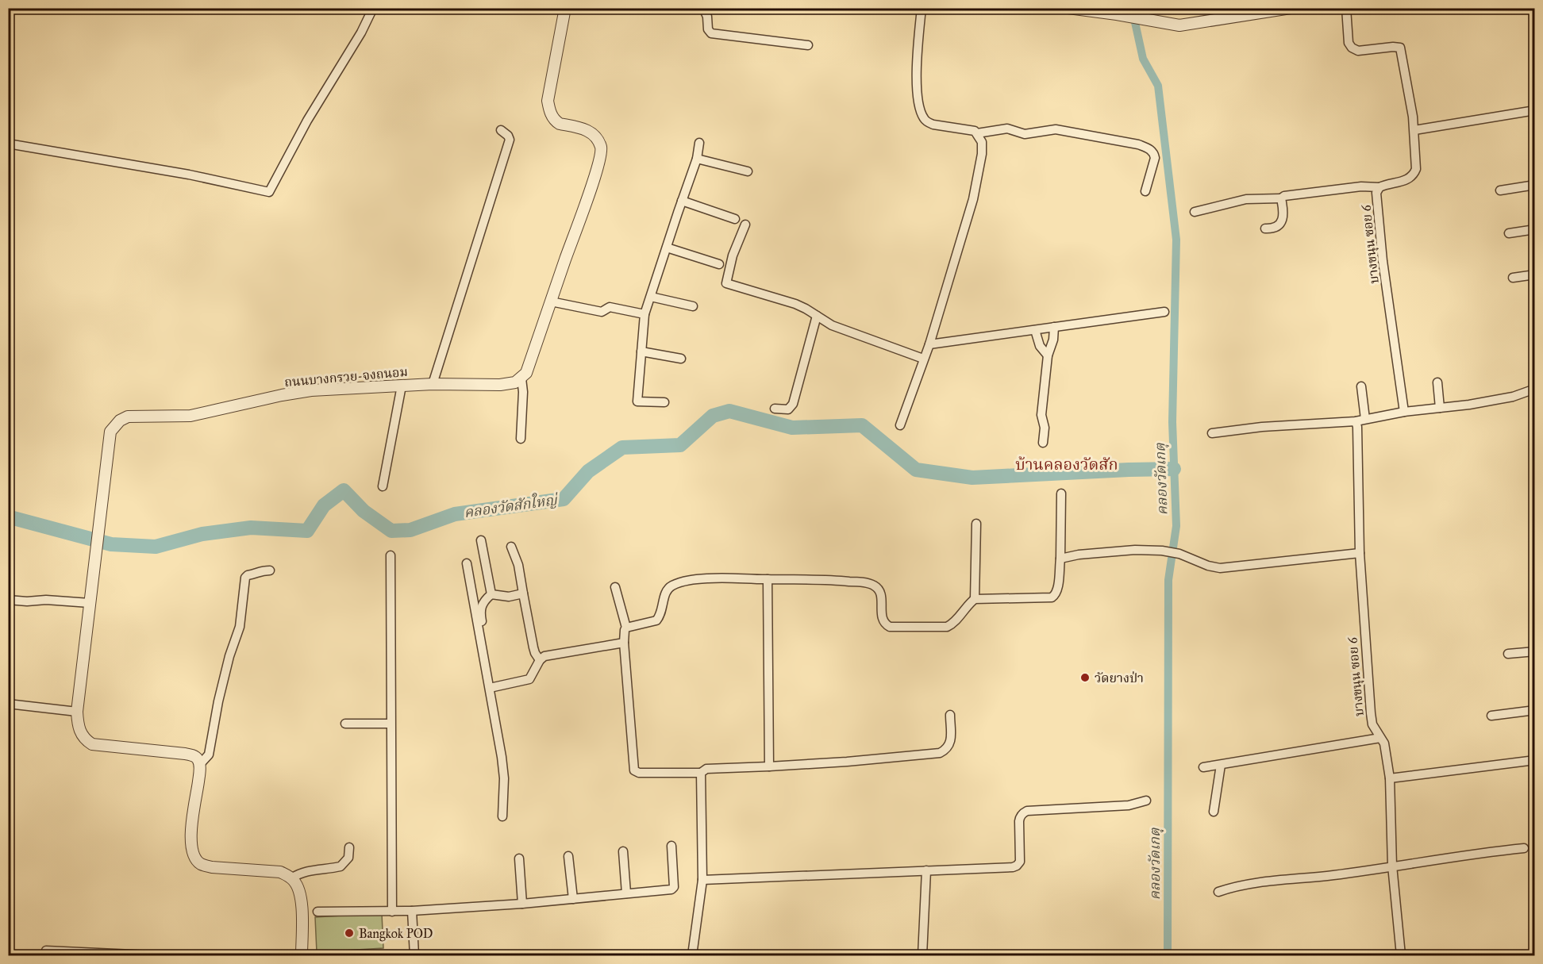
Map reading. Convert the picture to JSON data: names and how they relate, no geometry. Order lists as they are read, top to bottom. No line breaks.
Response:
{"streets":{"street":["บางขนุน ซอย 6","ถนนบางกรวย-จงถนอม"]},"districts":["บ้านคลองวัดสัก"],"water":["คลองวัดเกตุ","คลองวัดสักใหญ่"],"places":["วัดยางป่า","Bangkok POD"]}
